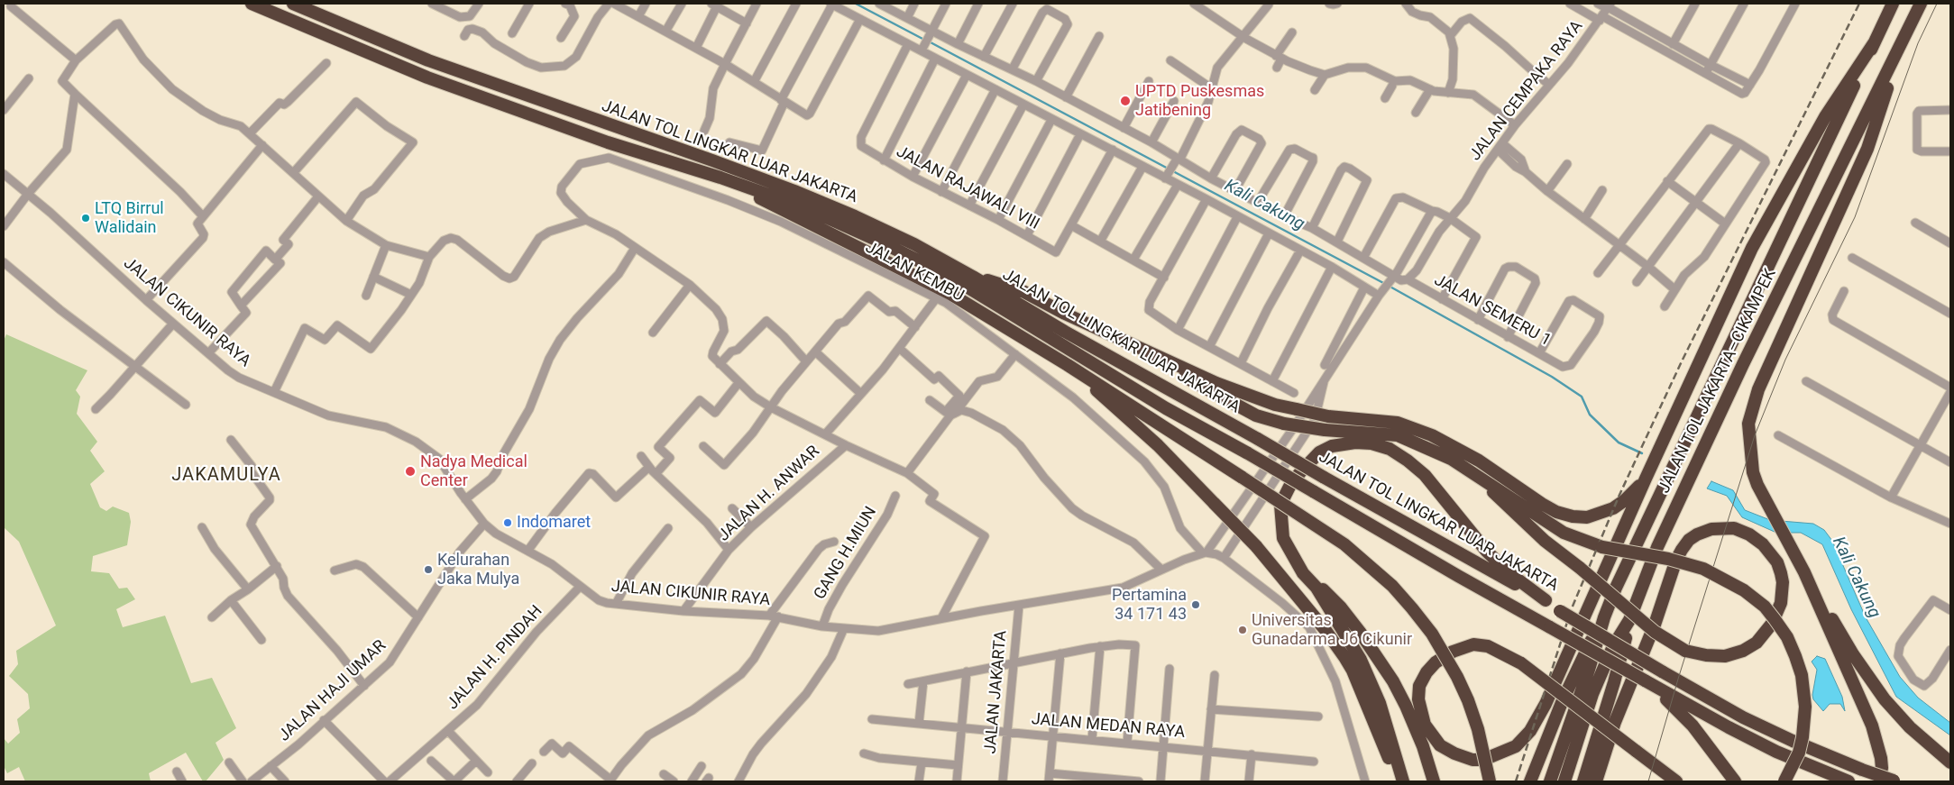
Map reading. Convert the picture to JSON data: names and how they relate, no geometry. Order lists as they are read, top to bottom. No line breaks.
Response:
{"streets":{"highway":["JALAN TOL LINGKAR LUAR JAKARTA","JALAN TOL JAKARTA–CIKAMPEK"],"street":["JALAN CEMPAKA RAYA","JALAN RAJAWALI VIII","JALAN KEMBU","JALAN SEMERU 1","JALAN CIKUNIR RAYA","JALAN H. ANWAR","GANG H.MIUN","JALAN H. PINDAH","JALAN HAJI UMAR","JALAN JAKARTA","JALAN MEDAN RAYA"]},"crossings":[["JALAN CEMPAKA RAYA","JALAN SEMERU 1"],["JALAN KEMBU","JALAN CIKUNIR RAYA"],["JALAN CIKUNIR RAYA","JALAN H. ANWAR"],["JALAN CIKUNIR RAYA","GANG H.MIUN"],["JALAN CIKUNIR RAYA","JALAN H. PINDAH"],["JALAN CIKUNIR RAYA","JALAN HAJI UMAR"],["JALAN CIKUNIR RAYA","JALAN JAKARTA"],["JALAN JAKARTA","JALAN MEDAN RAYA"]],"districts":["JAKAMULYA"],"water":["Kali Cakung"],"places":["UPTD Puskesmas Jatibening","LTQ Birrul Walidain","Nadya Medical Center","Indomaret","Kelurahan Jaka Mulya","Pertamina 34 171 43","Universitas Gunadarma J6 Cikunir"]}
